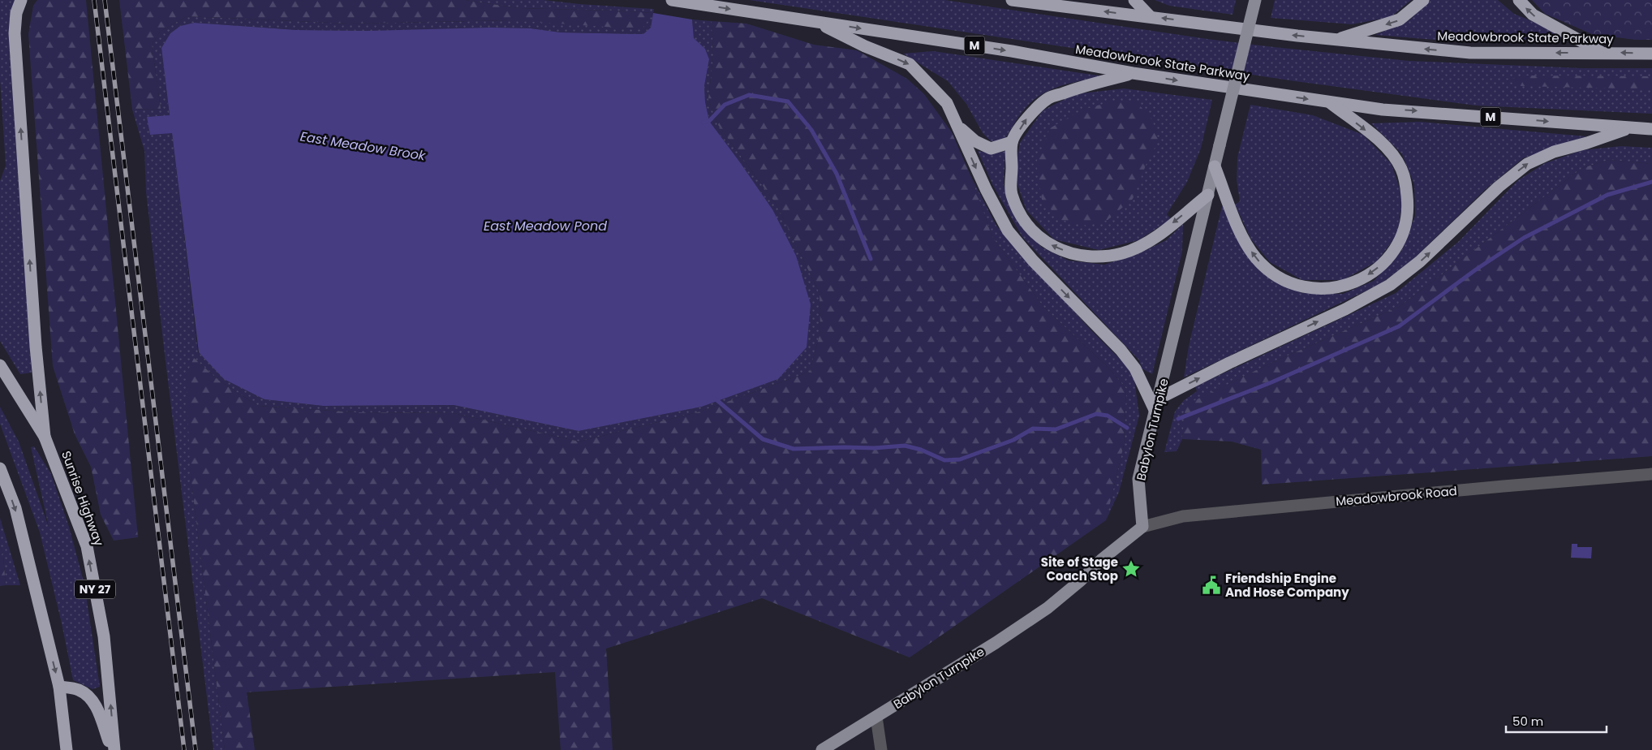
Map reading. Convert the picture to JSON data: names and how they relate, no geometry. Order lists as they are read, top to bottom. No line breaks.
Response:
{"streets":{"highway":["Meadowbrook State Parkway","M","Sunrise Highway","NY 27"],"main road":["Babylon Turnpike"],"street":["Meadowbrook Road"]},"crossings":[["Babylon Turnpike","Meadowbrook Road"]],"water":["East Meadow Brook","East Meadow Pond"],"places":{"place":["Site of Stage Coach Stop"],"public building":["Friendship Engine And Hose Company"]},"scale_bar":"50 m"}
